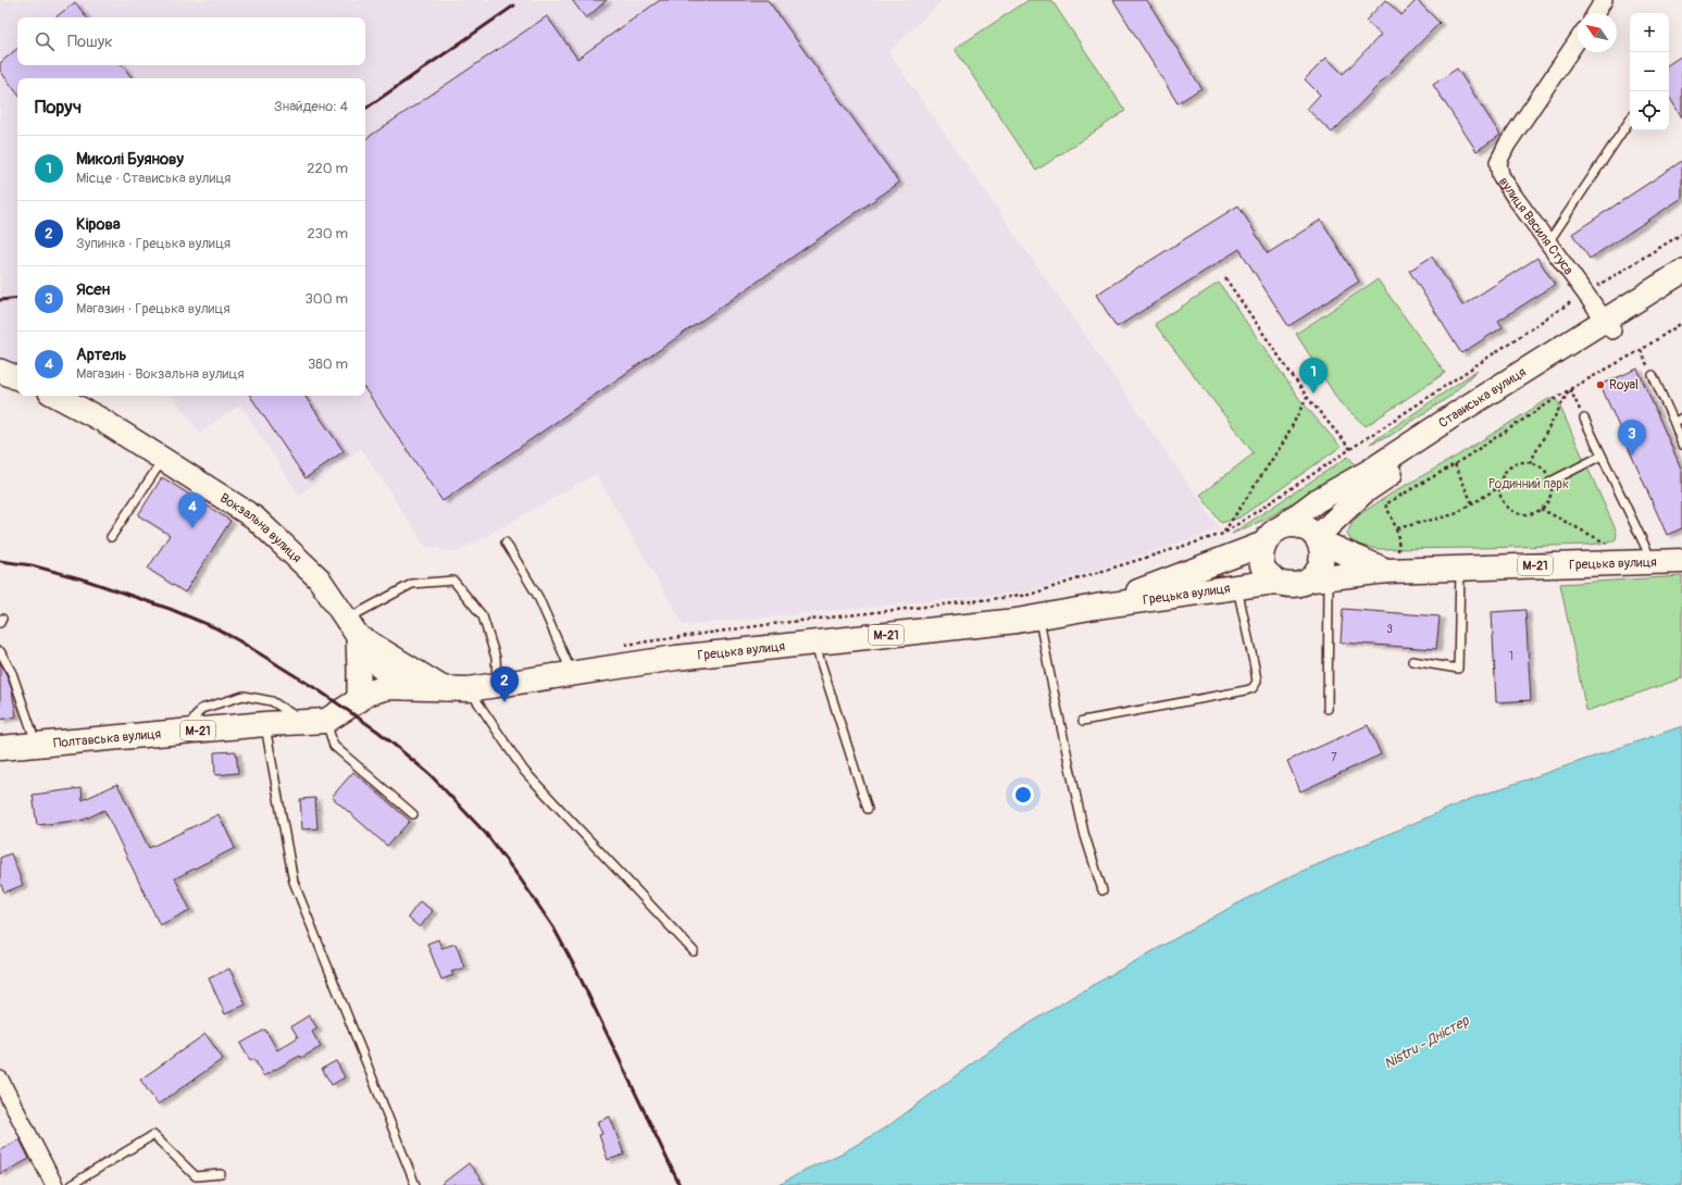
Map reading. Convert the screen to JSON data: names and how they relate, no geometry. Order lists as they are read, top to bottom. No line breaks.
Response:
{"streets":{"highway":["Грецька вулиця","М-21","Полтавська вулиця"],"main road":["Стависька вулиця","Вокзальна вулиця"],"street":["вулиця Василя Стуса"]},"crossings":[["вулиця Василя Стуса","Стависька вулиця"],["Стависька вулиця","Грецька вулиця"],["Стависька вулиця","М-21"],["Вокзальна вулиця","Грецька вулиця"],["Вокзальна вулиця","Полтавська вулиця"],["Грецька вулиця","М-21"],["Грецька вулиця","Полтавська вулиця"]],"water":["Nistru - Дністер"],"parks":["Родинний парк"],"places":["Royal"],"house_numbers":["3","1","7"],"north":"top left","page":{"map_buttons":["+","−"],"search":"Пошук","heading":["Поруч","Знайдено: 4"],"list":[{"mark":"1","name":"Миколі Буянову","note":"Місце · Стависька вулиця","value":"220 m"},{"mark":"2","name":"Кірова","note":"Зупинка · Грецька вулиця","value":"230 m"},{"mark":"3","name":"Ясен","note":"Магазин · Грецька вулиця","value":"300 m"},{"mark":"4","name":"Артель","note":"Магазин · Вокзальна вулиця","value":"380 m"}],"pins":["1","3","4","2"]}}
